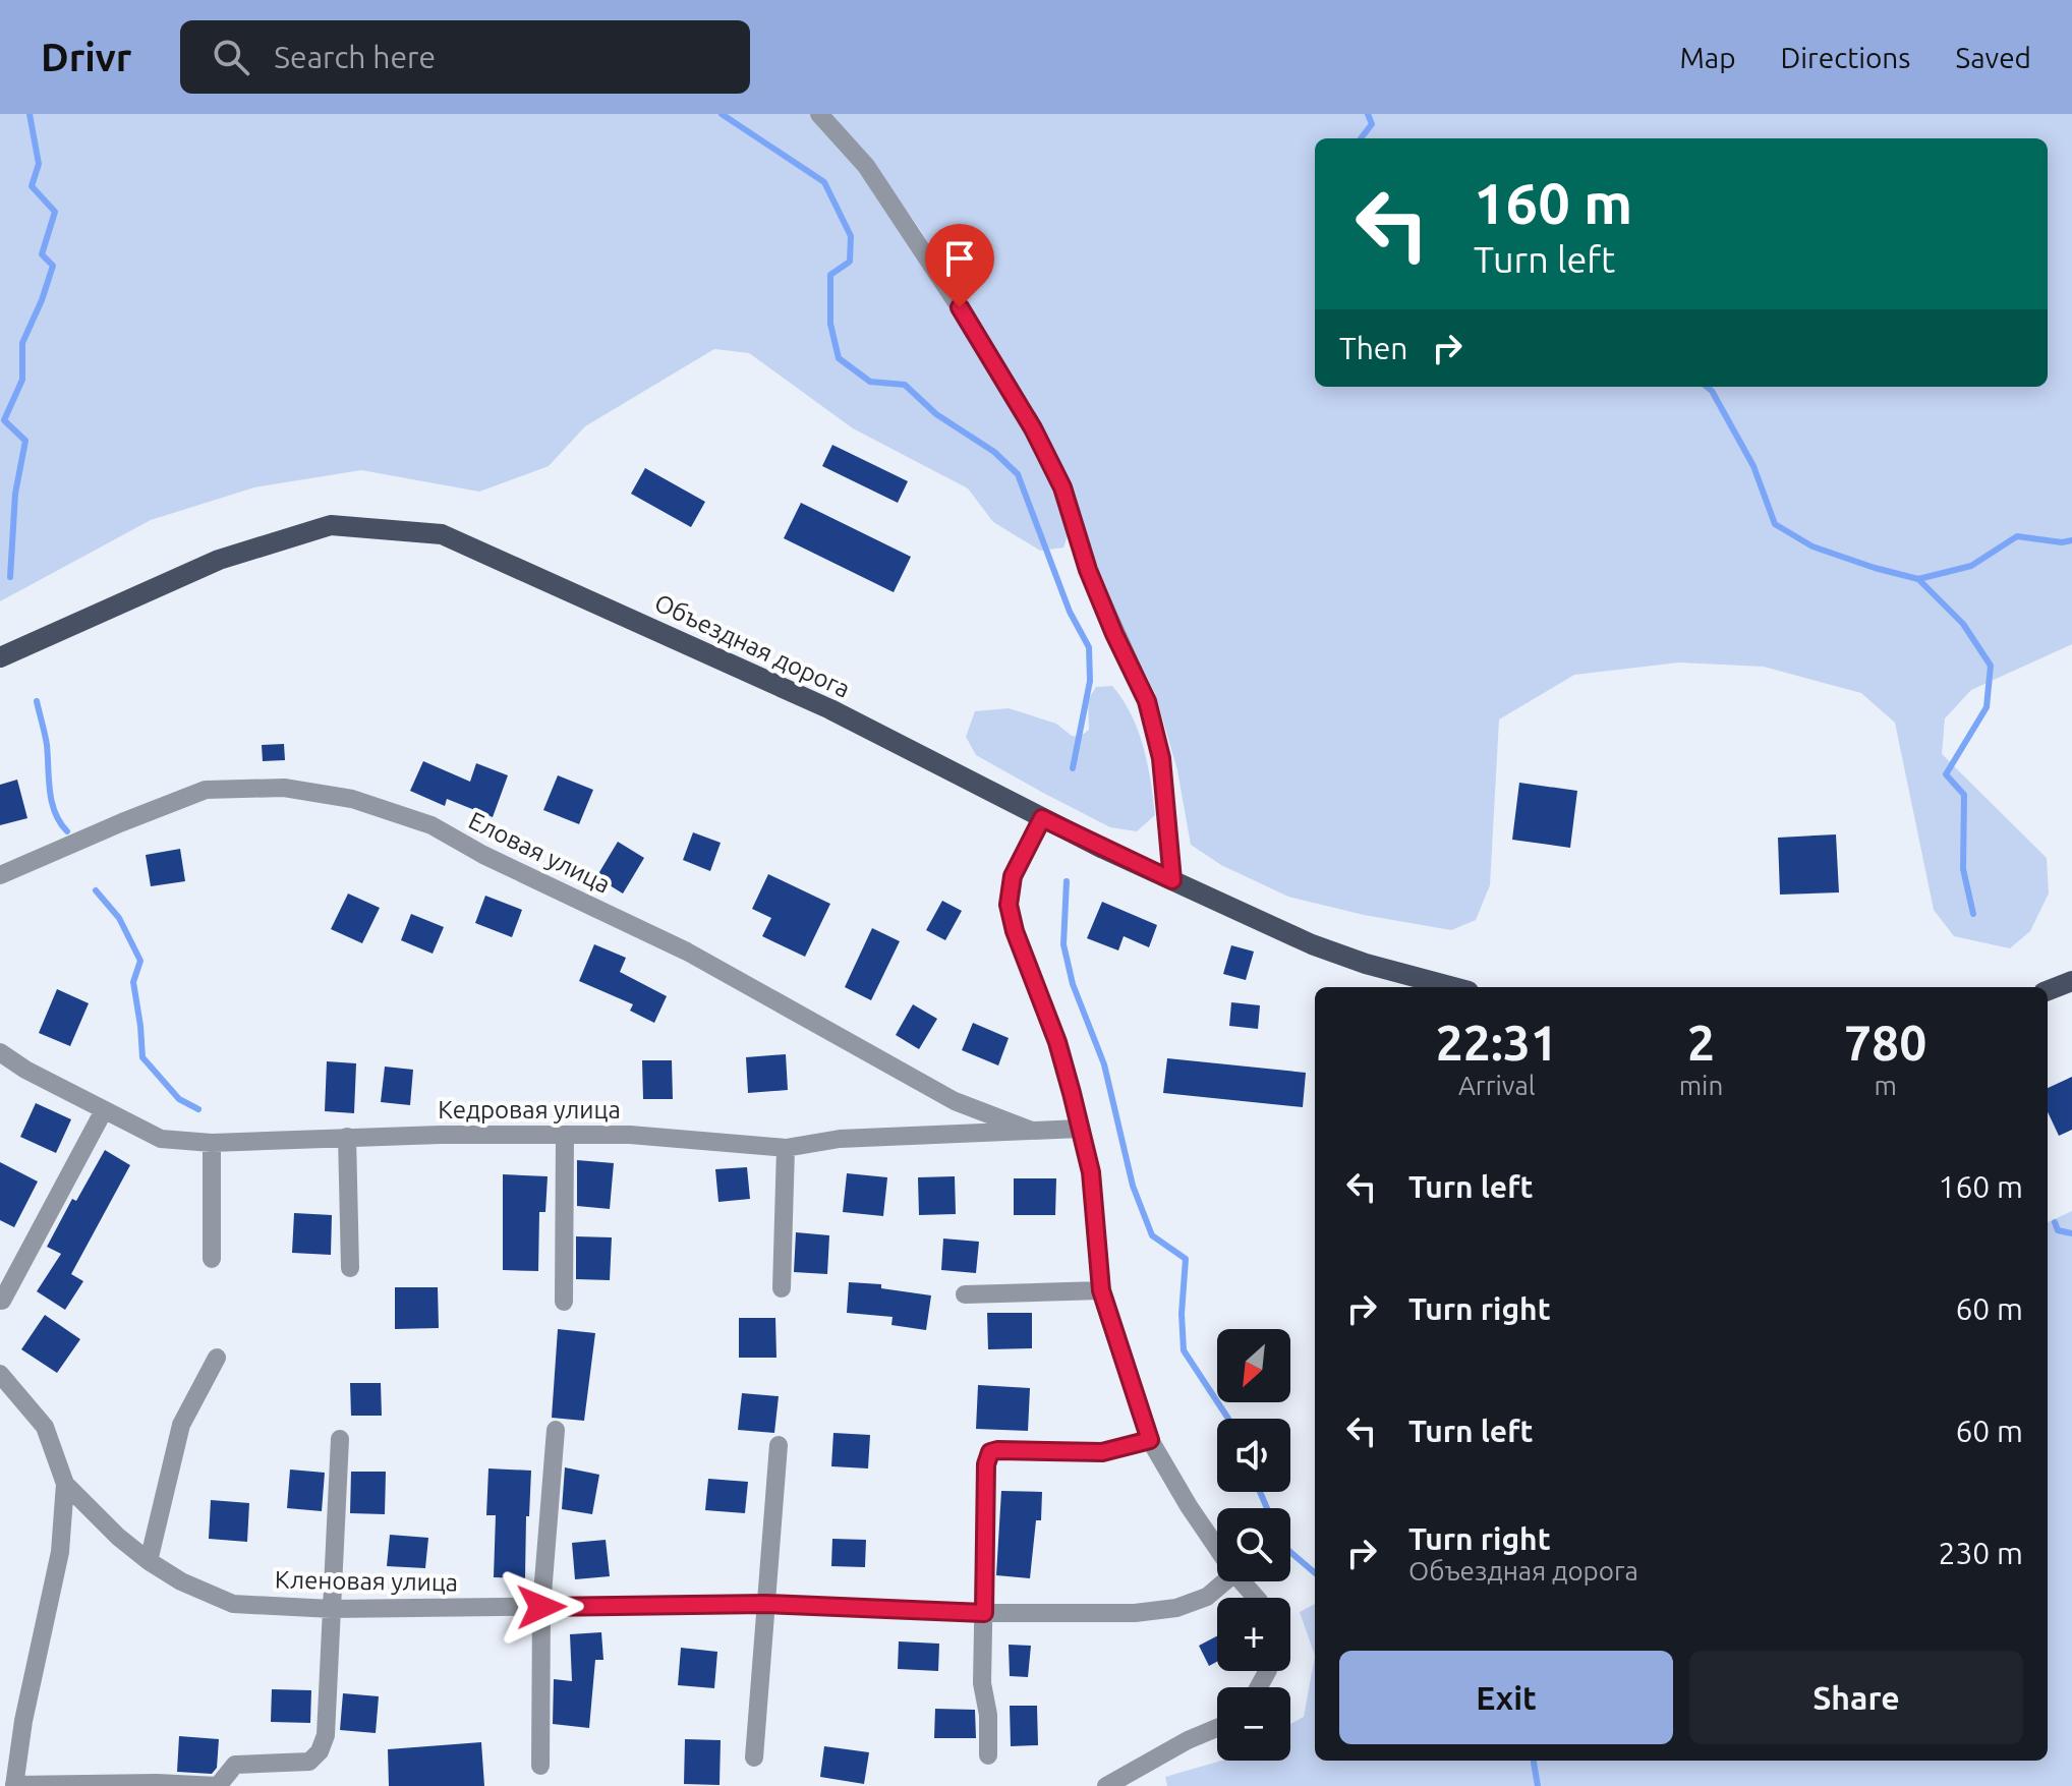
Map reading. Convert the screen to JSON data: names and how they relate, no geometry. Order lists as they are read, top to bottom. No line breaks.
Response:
{"streets":{"main road":["Объездная дорога"],"street":["Еловая улица","Кедровая улица","Кленовая улица"]},"crossings":[["Еловая улица","Кедровая улица"]],"north":"bottom left","page":{"header":"Drivr","search":"Search here","nav":["Map","Directions","Saved"],"turn":["160 m","Turn left"],"then":"Then","eta":["22:31","Arrival","2","min","780","m"],"list":[{"name":"Turn left","value":"160 m"},{"name":"Turn right","value":"60 m"},{"name":"Turn left","value":"60 m"},{"name":"Turn right","note":"Объездная дорога","value":"230 m"}],"map_buttons":["+","−"],"buttons":["Exit","Share"]}}
